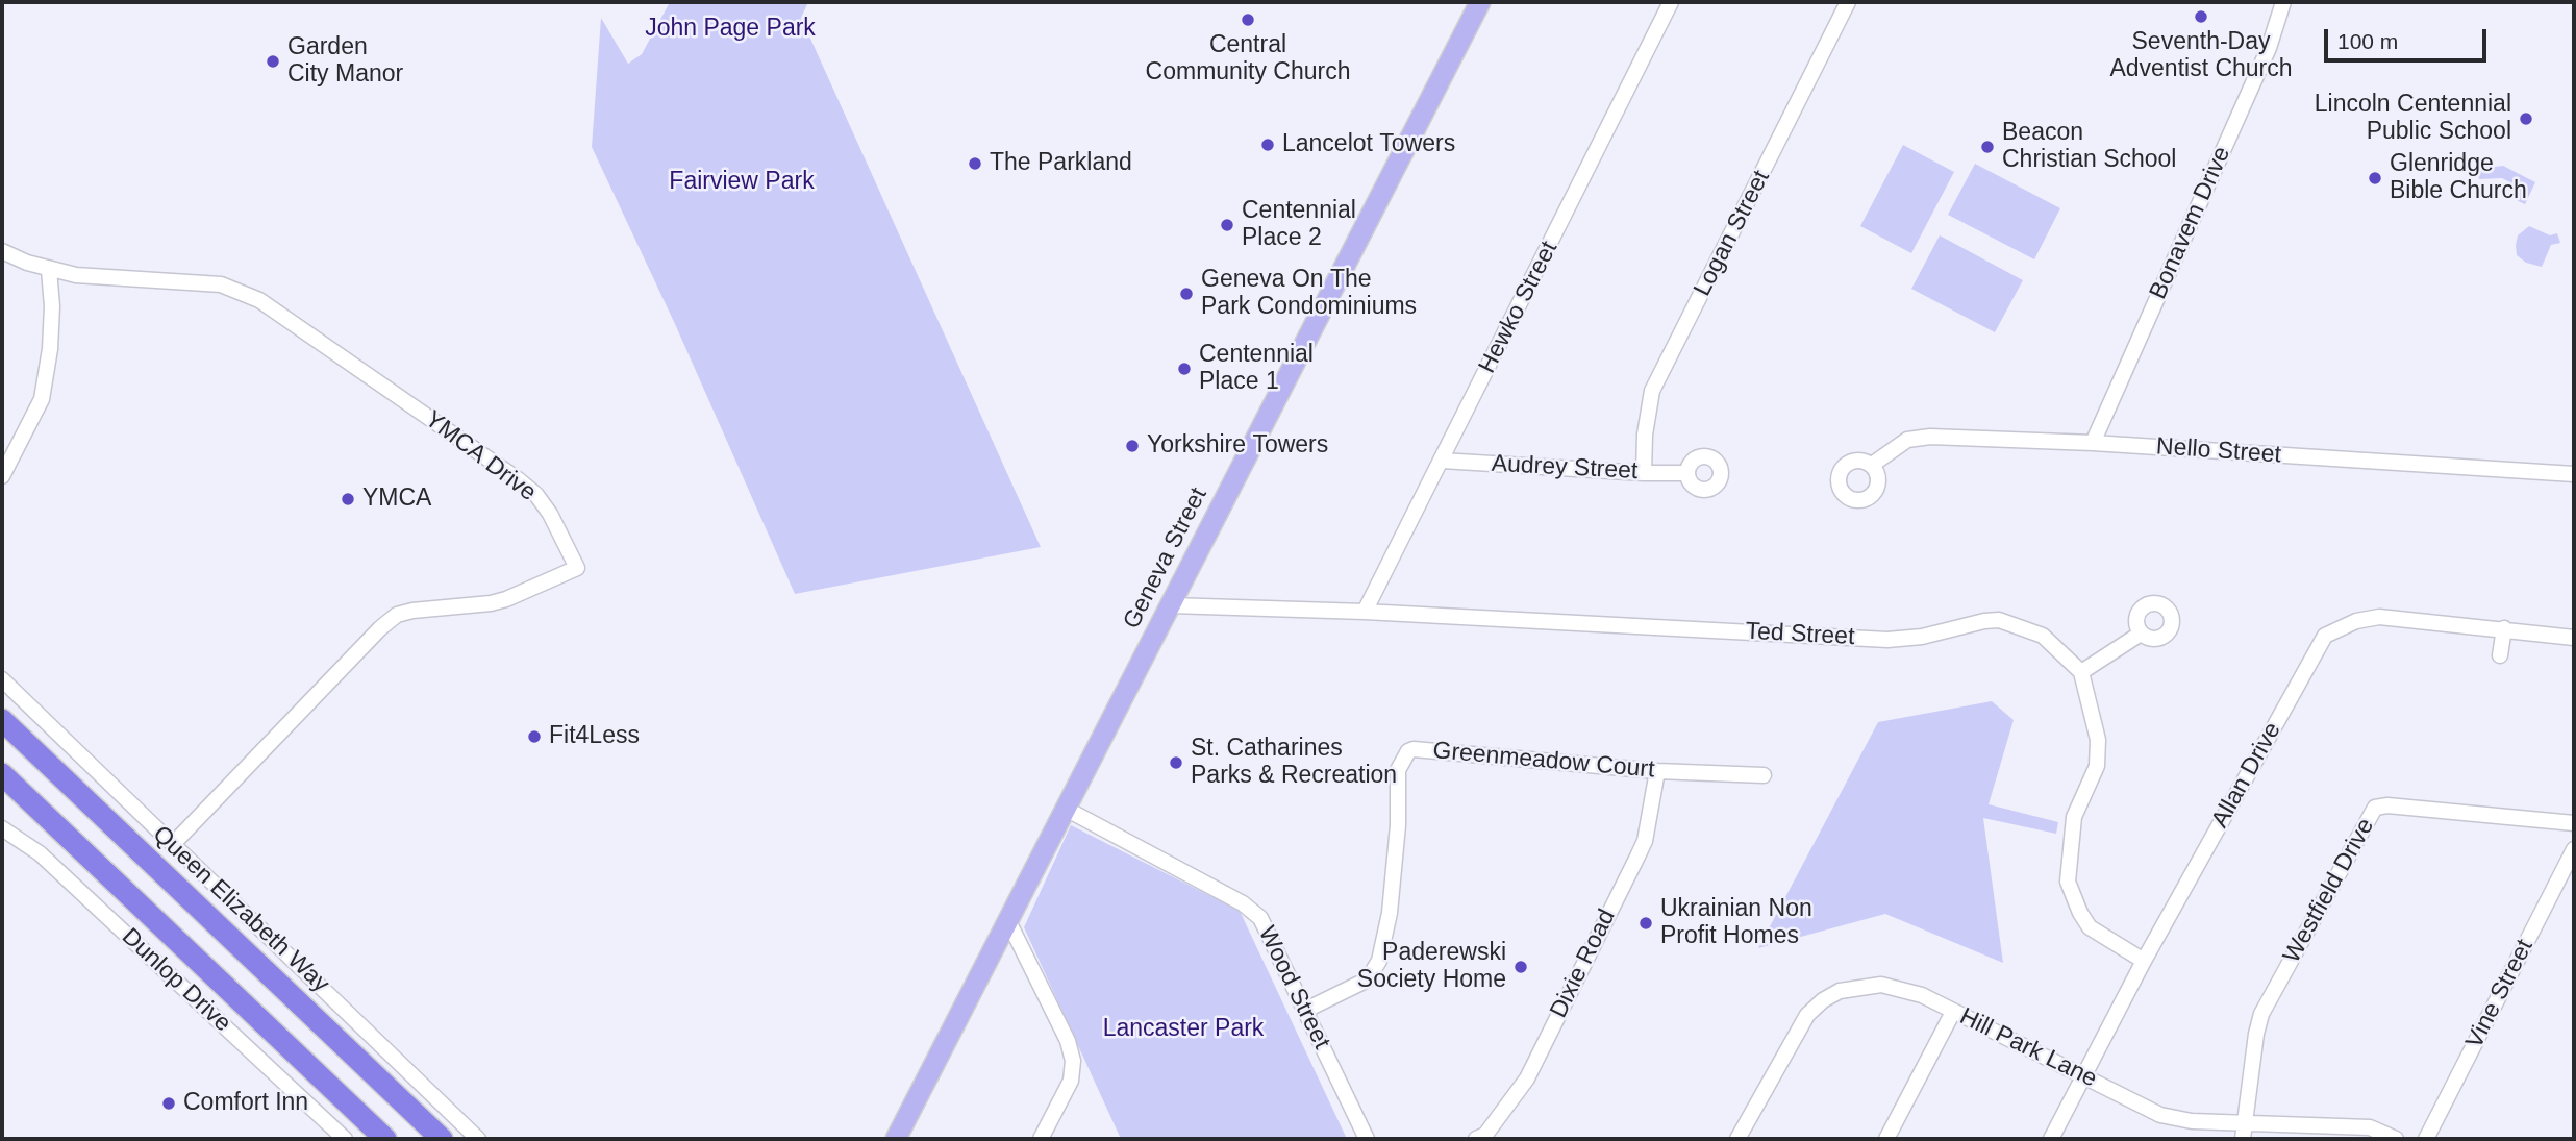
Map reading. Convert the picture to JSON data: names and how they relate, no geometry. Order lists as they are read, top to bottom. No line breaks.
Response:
{"streets":{"highway":["Queen Elizabeth Way"],"main road":["Geneva Street"],"street":["Bonavem Drive","Logan Street","Hewko Street","Nello Street","YMCA Drive","Audrey Street","Ted Street","Greenmeadow Court","Allan Drive","Westfield Drive","Dixie Road","Dunlop Drive","Wood Street","Vine Street","Hill Park Lane"]},"crossings":[["Bonavem Drive","Nello Street"],["Logan Street","Audrey Street"],["Hewko Street","Audrey Street"],["Hewko Street","Ted Street"],["Geneva Street","Ted Street"],["Geneva Street","Wood Street"],["Greenmeadow Court","Dixie Road"],["Greenmeadow Court","Wood Street"],["Allan Drive","Hill Park Lane"],["Westfield Drive","Hill Park Lane"]],"parks":["John Page Park","Fairview Park","Lancaster Park"],"places":["Seventh-Day Adventist Church","Central Community Church","Garden City Manor","Lincoln Centennial Public School","Lancelot Towers","Beacon Christian School","The Parkland","Glenridge Bible Church","Centennial Place 2","Geneva On The Park Condominiums","Centennial Place 1","Yorkshire Towers","YMCA","Fit4Less","St. Catharines Parks & Recreation","Ukrainian Non Profit Homes","Paderewski Society Home","Comfort Inn"],"scale_bar":"100 m"}
